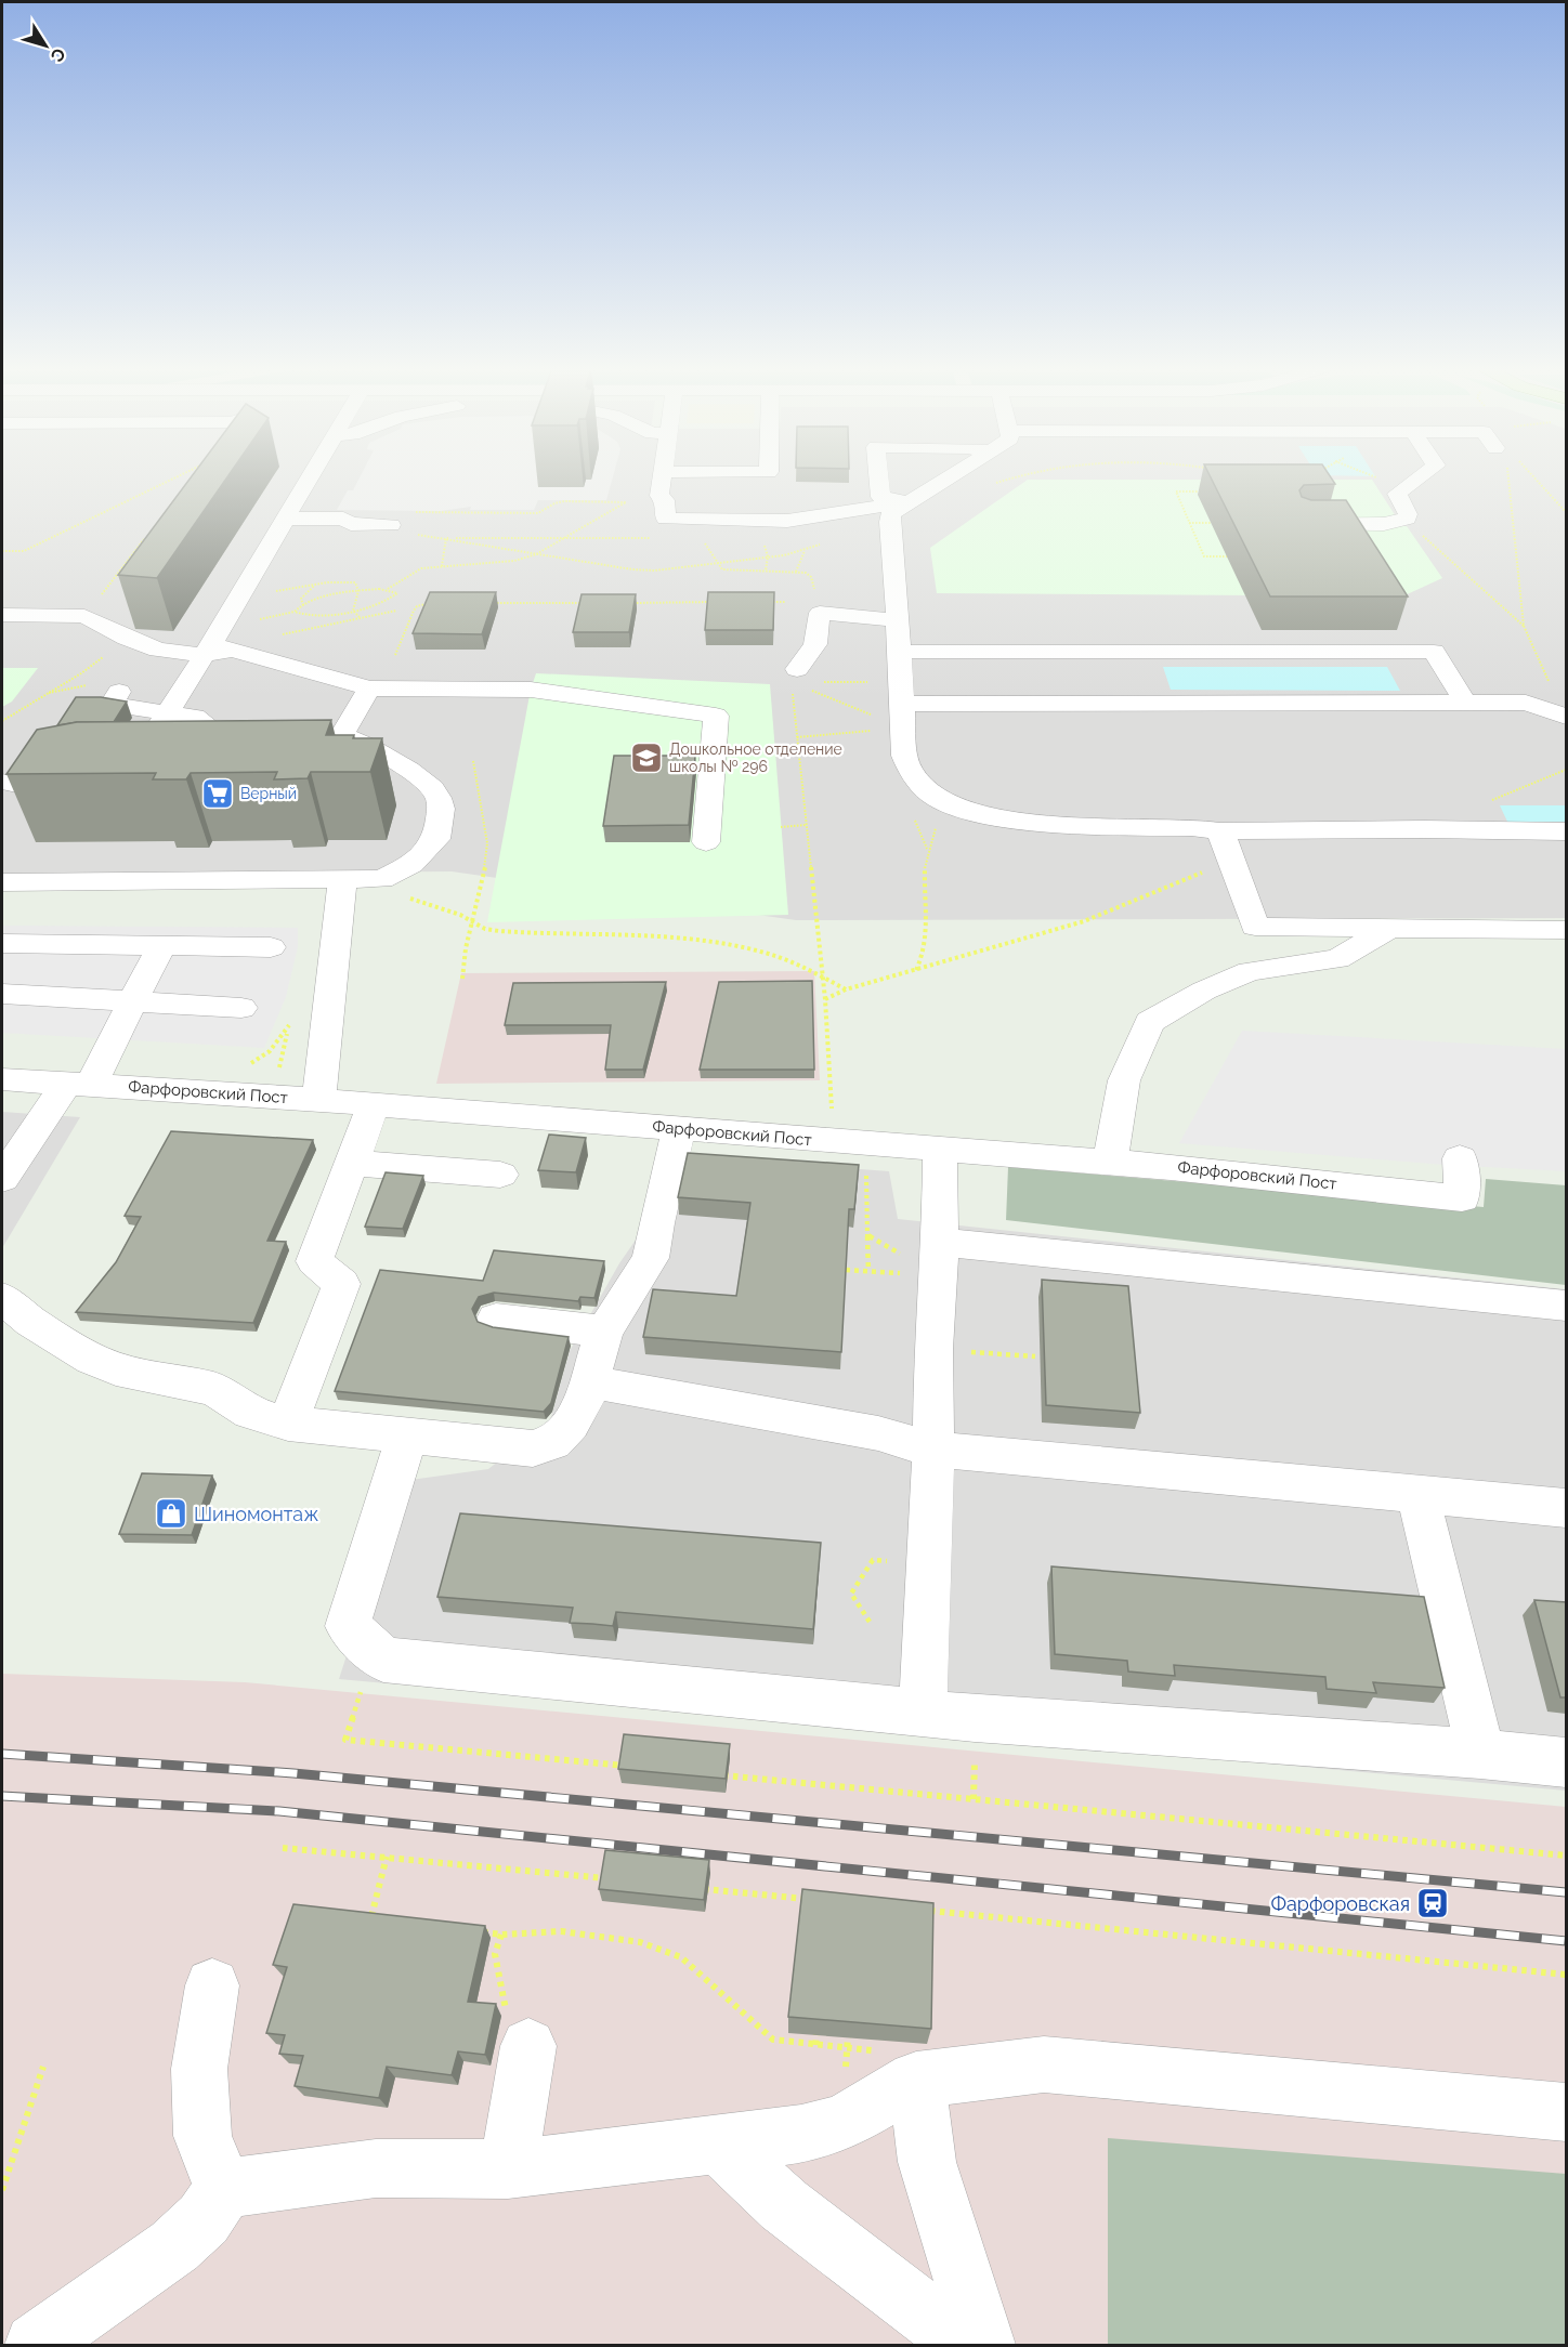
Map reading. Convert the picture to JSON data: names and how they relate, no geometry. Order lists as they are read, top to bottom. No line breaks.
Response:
{"streets":{"street":["Фарфоровский Пост"]},"places":{"school or university":["Дошкольное отделение школы № 296"],"supermarket":["Верный"],"shop":["Шиномонтаж"],"station":["Фарфоровская"]},"north":"bottom right"}
